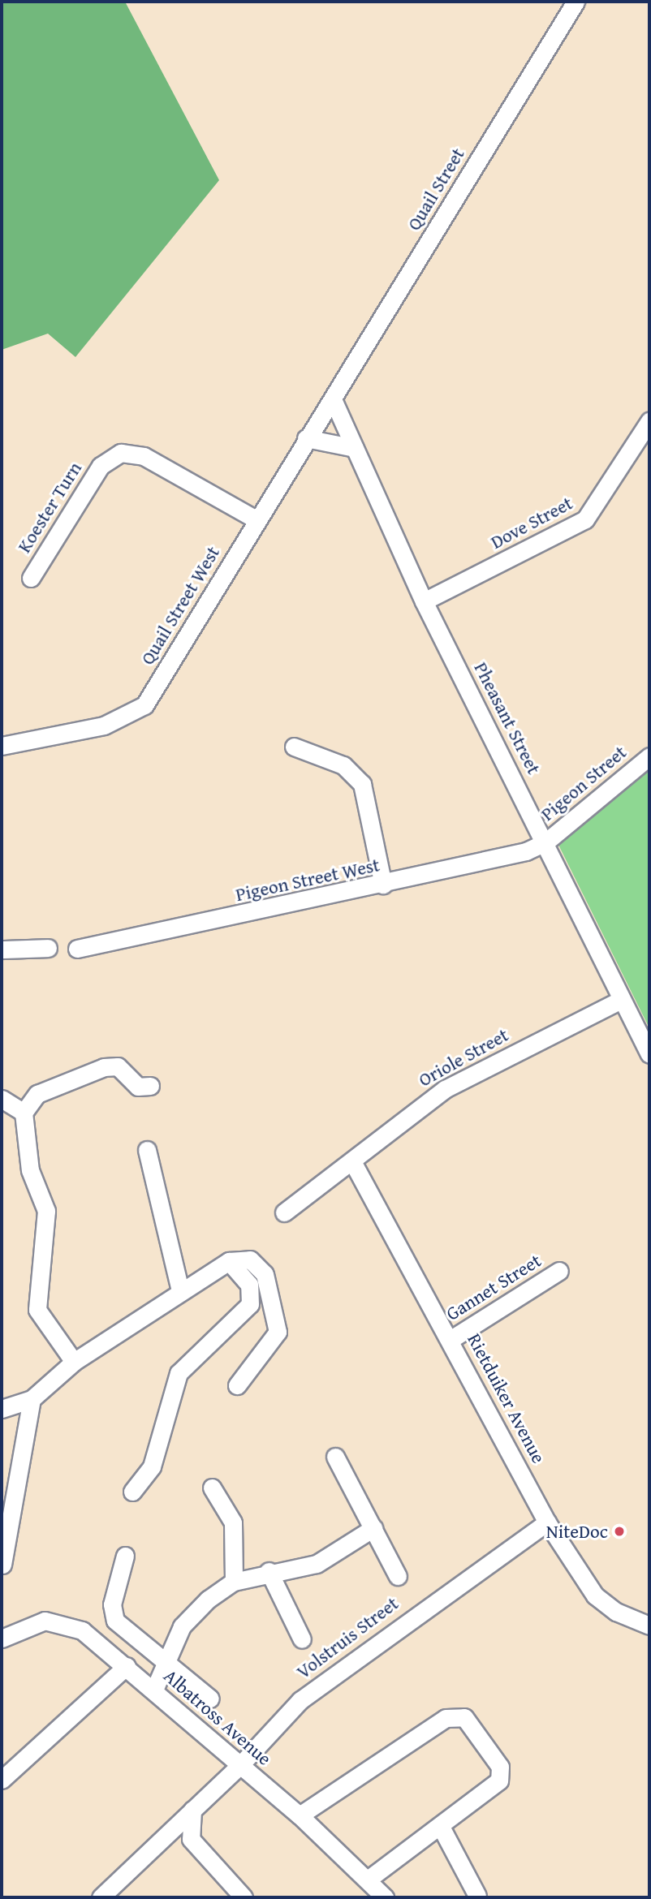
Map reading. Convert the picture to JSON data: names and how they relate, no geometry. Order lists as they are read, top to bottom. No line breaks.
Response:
{"streets":{"street":["Quail Street","Koester Turn","Dove Street","Quail Street West","Pheasant Street","Pigeon Street","Pigeon Street West","Oriole Street","Gannet Street","Rietduiker Avenue","Volstruis Street","Albatross Avenue"]},"crossings":[["Quail Street","Quail Street West"],["Quail Street","Pheasant Street"],["Koester Turn","Quail Street West"],["Dove Street","Pheasant Street"],["Quail Street West","Pheasant Street"],["Pheasant Street","Pigeon Street"],["Pheasant Street","Pigeon Street West"],["Pheasant Street","Oriole Street"],["Pigeon Street","Pigeon Street West"],["Oriole Street","Rietduiker Avenue"],["Gannet Street","Rietduiker Avenue"],["Rietduiker Avenue","Volstruis Street"],["Volstruis Street","Albatross Avenue"]],"places":["NiteDoc"]}
